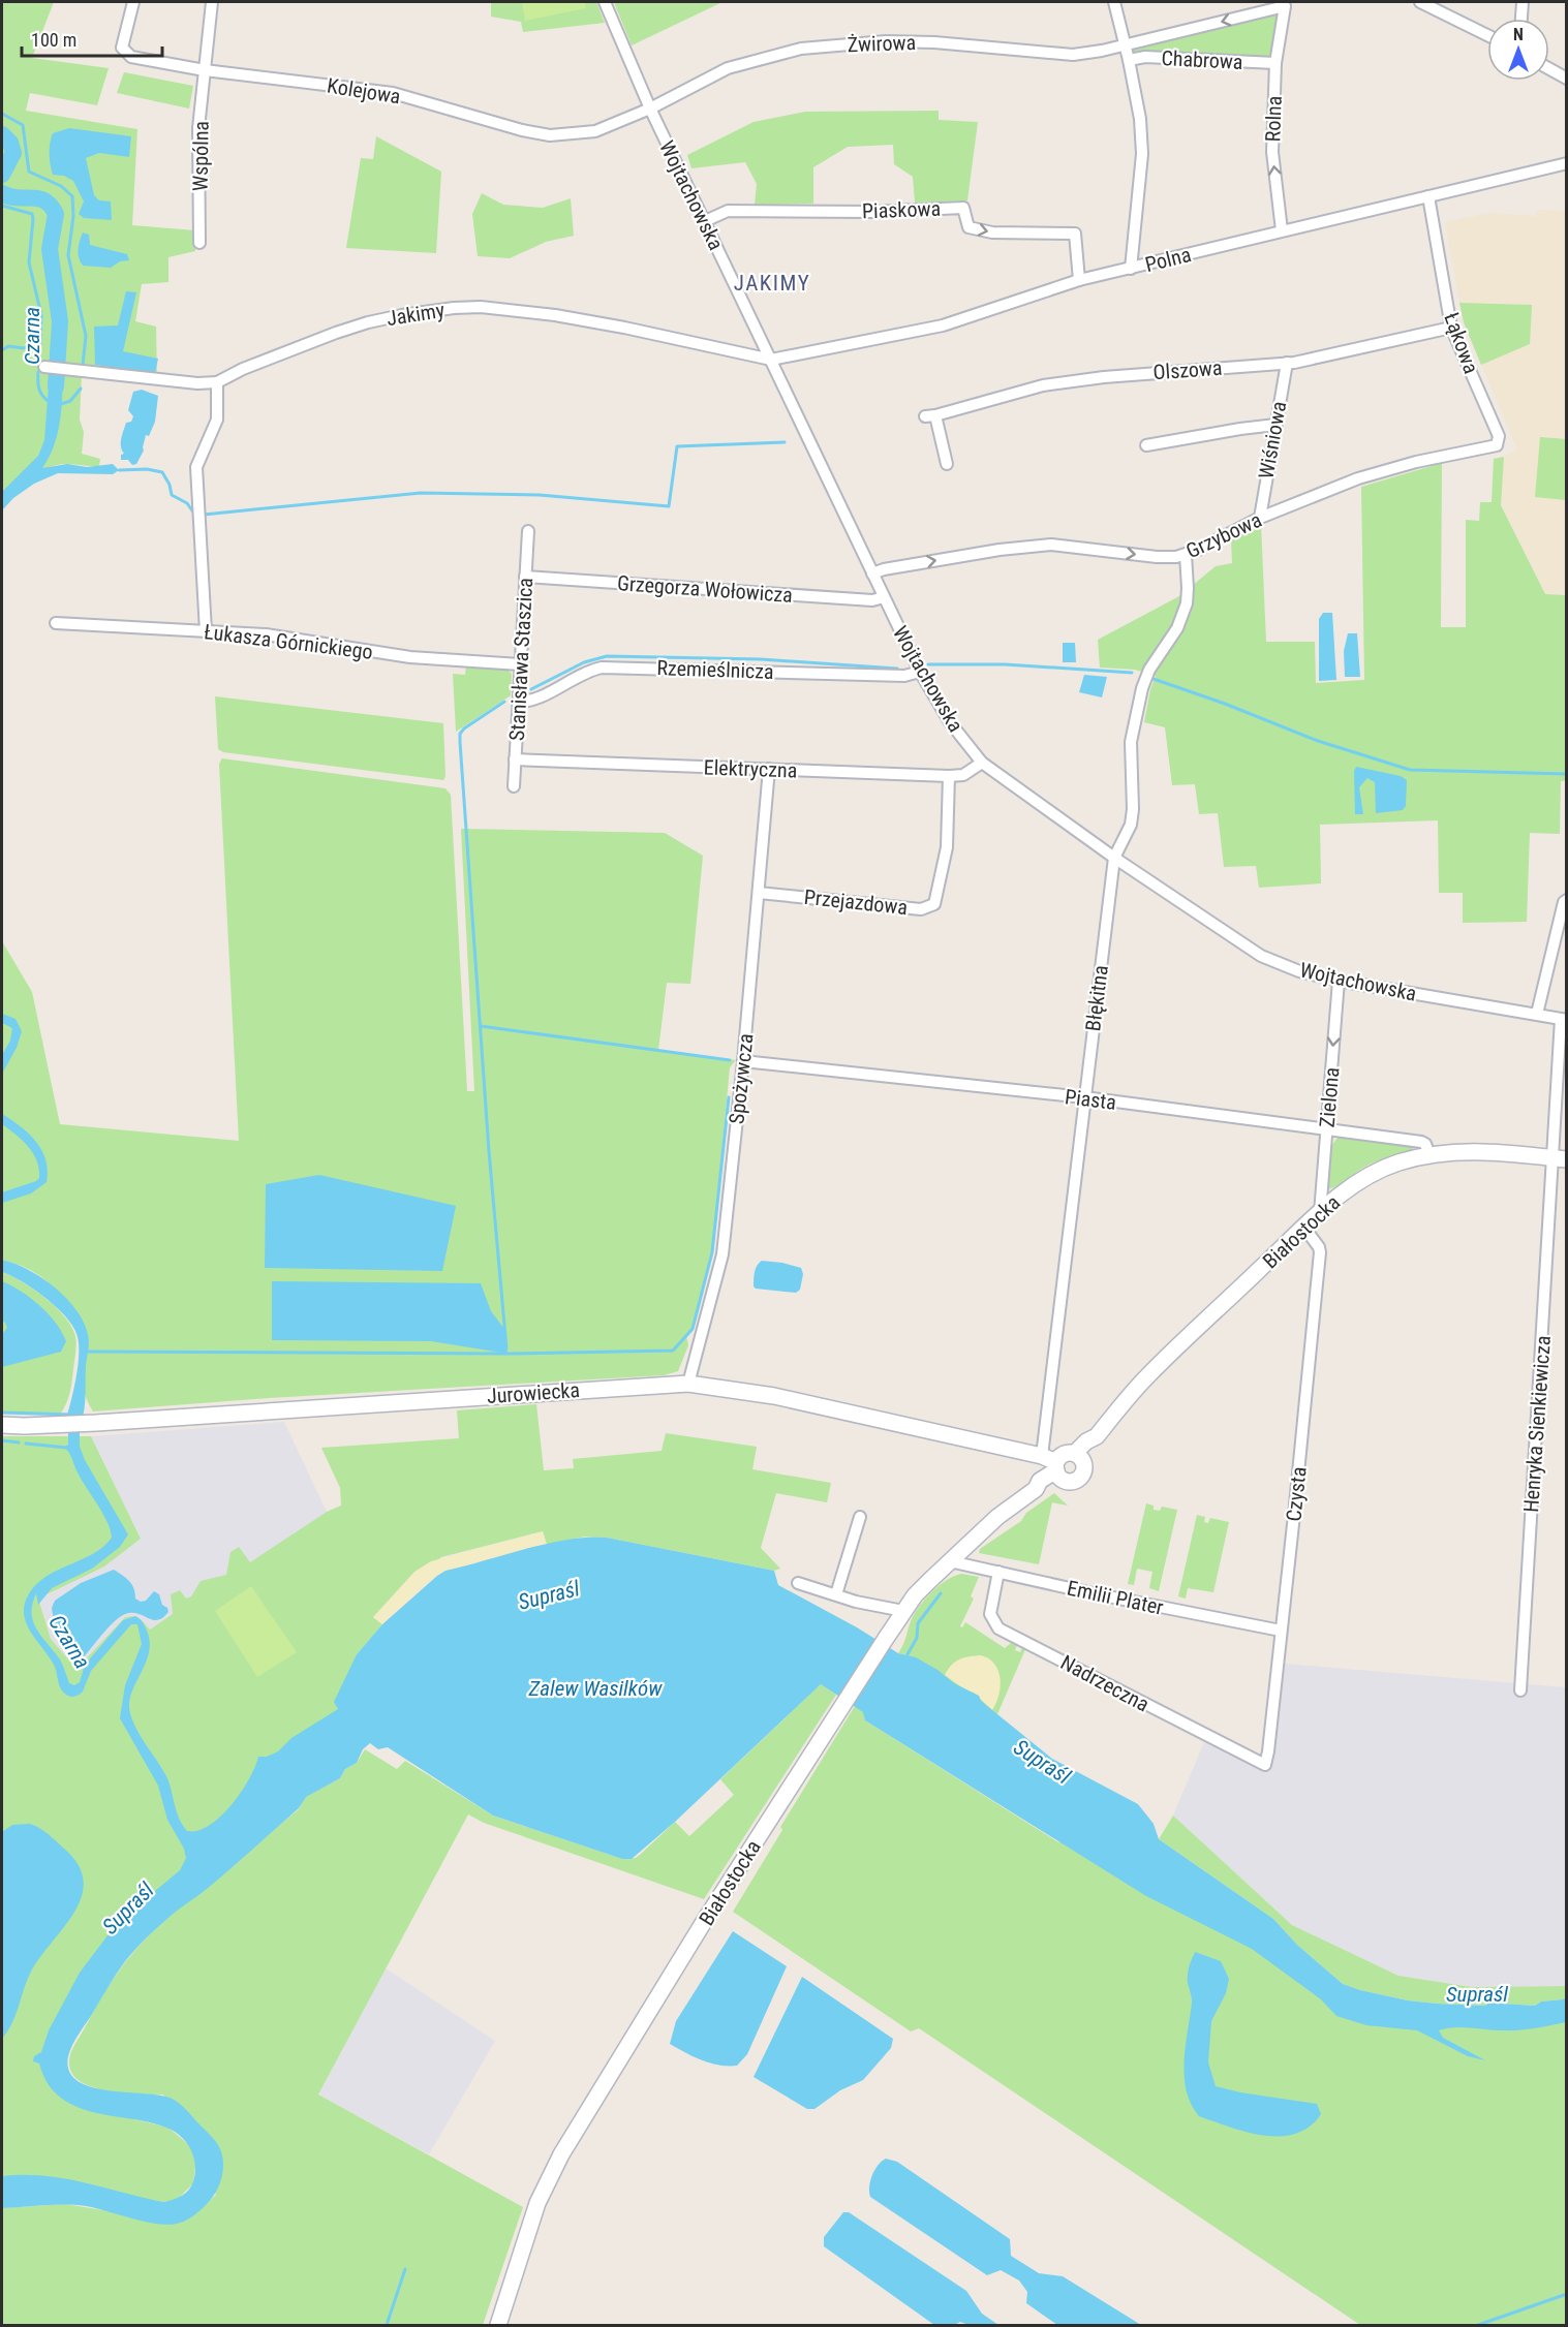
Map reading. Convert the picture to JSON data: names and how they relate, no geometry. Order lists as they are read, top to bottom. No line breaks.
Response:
{"streets":{"main road":["Białostocka","Jurowiecka"],"street":["Żwirowa","Chabrowa","Kolejowa","Rolna","Wspólna","Wojtachowska","Piaskowa","Polna","Jakimy","Łąkowa","Olszowa","Wiśniowa","Grzybowa","Grzegorza Wołowicza","Łukasza Górnickiego","Stanisława Staszica","Rzemieślnicza","Elektryczna","Przejazdowa","Błękitna","Spożywcza","Zielona","Piasta","Henryka Sienkiewicza","Czysta","Emilii Plater","Nadrzeczna"]},"crossings":[["Żwirowa","Kolejowa"],["Żwirowa","Rolna"],["Żwirowa","Wojtachowska"],["Chabrowa","Rolna"],["Kolejowa","Wspólna"],["Kolejowa","Wojtachowska"],["Rolna","Polna"],["Wojtachowska","Piaskowa"],["Wojtachowska","Polna"],["Wojtachowska","Jakimy"],["Wojtachowska","Grzybowa"],["Wojtachowska","Grzegorza Wołowicza"],["Wojtachowska","Rzemieślnicza"],["Wojtachowska","Elektryczna"],["Wojtachowska","Błękitna"],["Wojtachowska","Zielona"],["Wojtachowska","Henryka Sienkiewicza"],["Piaskowa","Polna"],["Polna","Jakimy"],["Polna","Łąkowa"],["Łąkowa","Olszowa"],["Łąkowa","Grzybowa"],["Olszowa","Wiśniowa"],["Wiśniowa","Grzybowa"],["Grzybowa","Błękitna"],["Grzegorza Wołowicza","Stanisława Staszica"],["Łukasza Górnickiego","Stanisława Staszica"],["Stanisława Staszica","Rzemieślnicza"],["Stanisława Staszica","Elektryczna"],["Elektryczna","Przejazdowa"],["Elektryczna","Spożywcza"],["Przejazdowa","Spożywcza"],["Błękitna","Piasta"],["Błękitna","Białostocka"],["Błękitna","Jurowiecka"],["Spożywcza","Piasta"],["Spożywcza","Jurowiecka"],["Zielona","Piasta"],["Zielona","Białostocka"],["Piasta","Białostocka"],["Białostocka","Jurowiecka"],["Białostocka","Henryka Sienkiewicza"],["Białostocka","Czysta"],["Białostocka","Emilii Plater"],["Czysta","Emilii Plater"],["Czysta","Nadrzeczna"],["Emilii Plater","Nadrzeczna"]],"one_way":["Rolna","Piaskowa","Grzybowa","Zielona"],"districts":["JAKIMY"],"water":["Czarna","Supraśl","Zalew Wasilków"],"scale_bar":"100 m","north":"top"}
